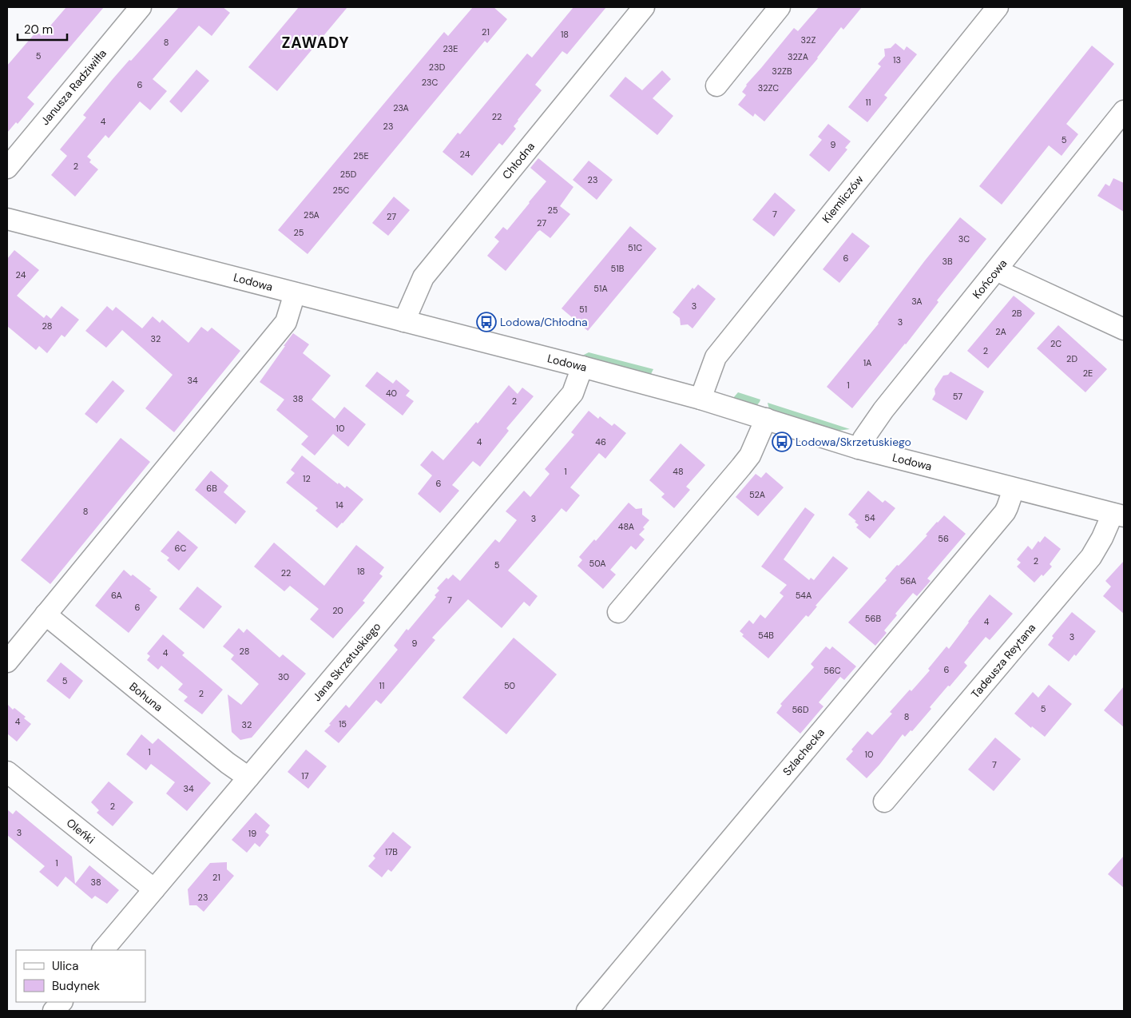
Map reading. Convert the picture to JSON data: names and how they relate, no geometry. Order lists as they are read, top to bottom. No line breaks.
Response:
{"streets":{"street":["Janusza Radziwiłła","Chłodna","Kiemliczów","Końcowa","Lodowa","Tadeusza Reytana","Jana Skrzetuskiego","Bohuna","Szlachecka","Oleńki"]},"crossings":[["Chłodna","Lodowa"],["Kiemliczów","Lodowa"],["Końcowa","Lodowa"],["Lodowa","Tadeusza Reytana"],["Lodowa","Jana Skrzetuskiego"],["Lodowa","Szlachecka"],["Jana Skrzetuskiego","Bohuna"],["Jana Skrzetuskiego","Oleńki"]],"districts":["ZAWADY"],"places":{"bus stop":["Lodowa/Chłodna","Lodowa/Skrzetuskiego"]},"house_numbers":["21","18","32Z","8","23E","5","32ZA","13","23D","32ZB","23C","6","32ZC","11","23A","22","4","23","5","9","24","25E","2","25D","23","25C","25","7","25A","27","27","25","3C","51C","6","3B","51B","24","51A","3A","3","51","2B","3","28","2A","32","2C","2","2D","1A","2E","34","1","40","57","38","2","10","4","46","1","48","12","6","6B","52A","14","8","54","3","48A","56","6C","2","50A","5","18","22","56A","6A","54A","7","6","20","56B","4","54B","3","9","28","4","6","56C","30","5","11","50","2","5","56D","8","4","15","32","1","10","7","17","34","2","3","19","17B","1","21","38","23"],"legend":["Ulica","Budynek"],"scale_bar":"20 m"}
